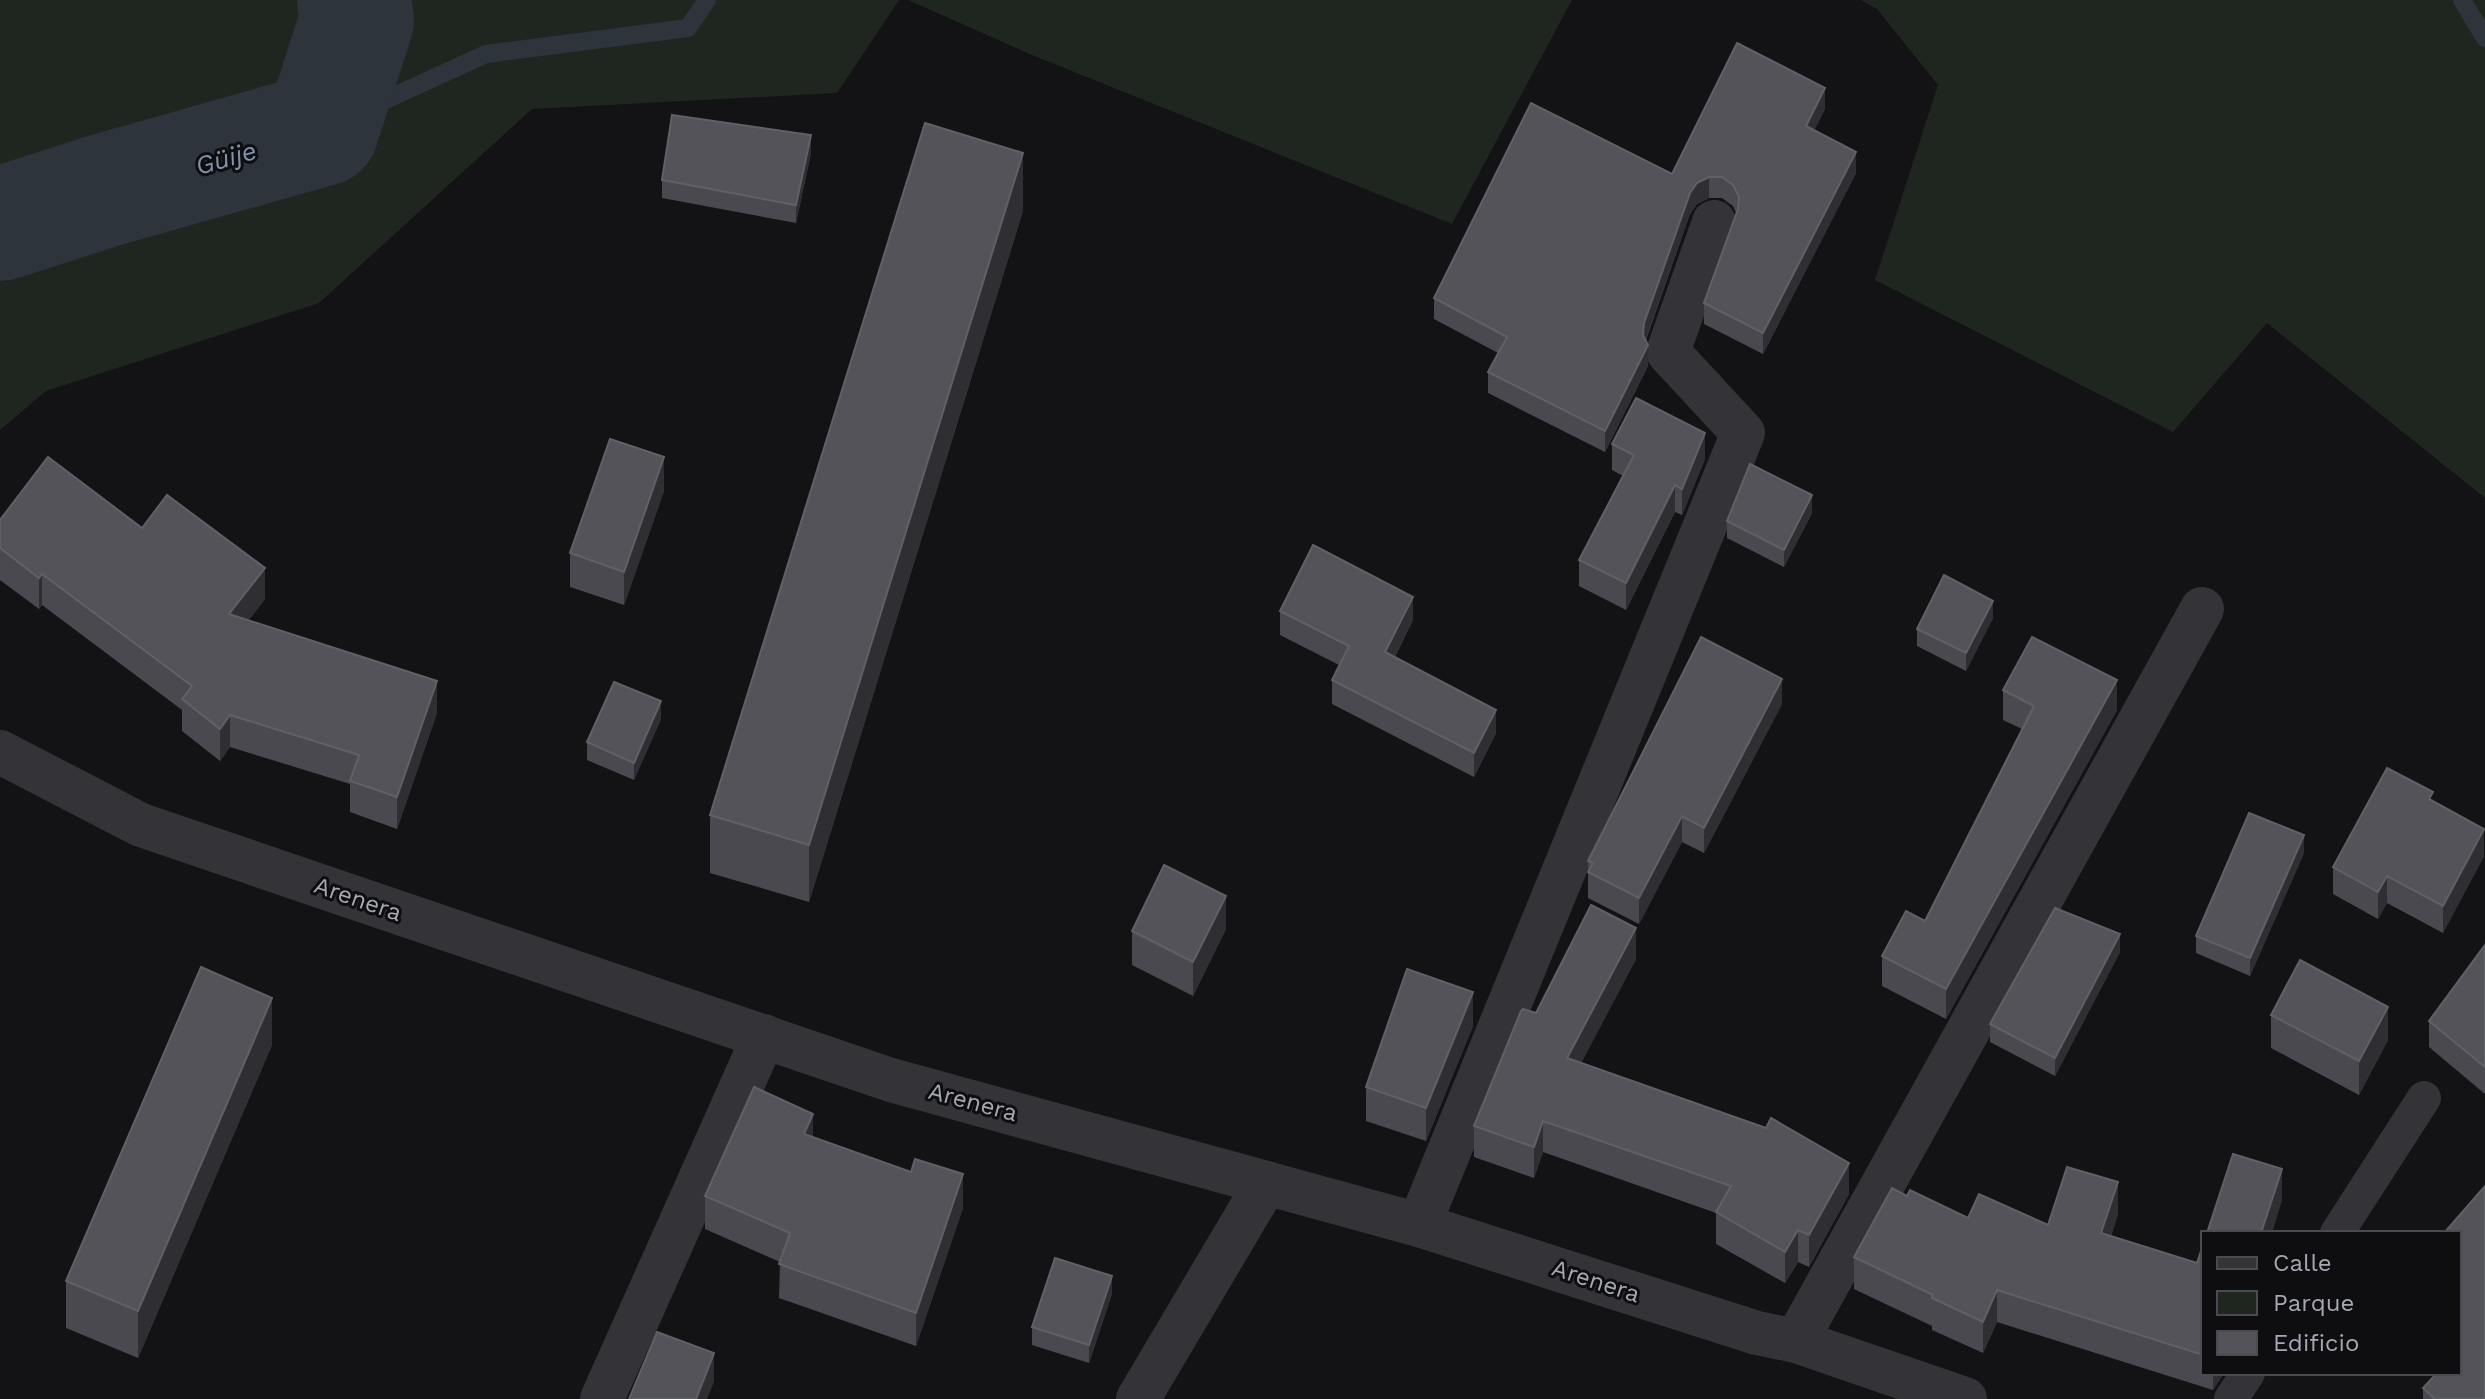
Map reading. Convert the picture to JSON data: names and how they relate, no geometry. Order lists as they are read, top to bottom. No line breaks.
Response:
{"streets":{"street":["Arenera"]},"water":["Güije"],"legend":["Calle","Parque","Edificio"]}
